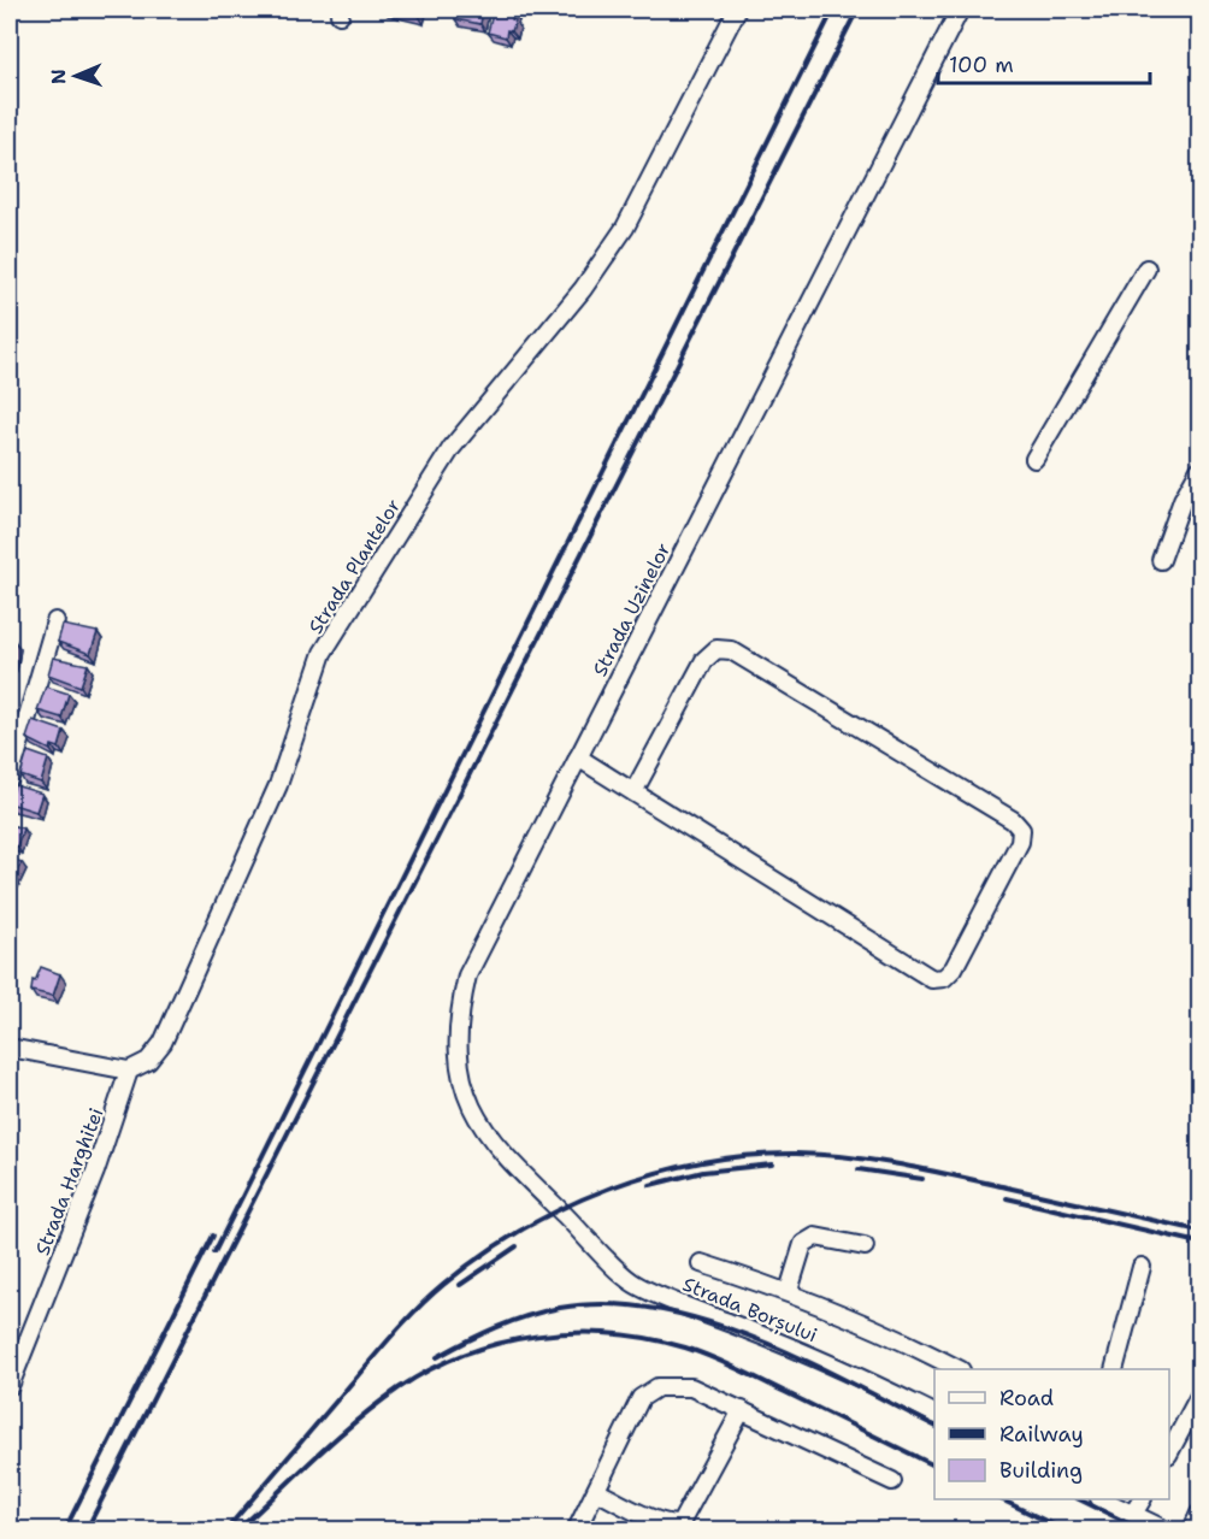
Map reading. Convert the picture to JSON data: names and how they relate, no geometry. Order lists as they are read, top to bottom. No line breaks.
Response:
{"streets":{"street":["Strada Plantelor","Strada Uzinelor","Strada Harghitei","Strada Borșului"]},"crossings":[["Strada Plantelor","Strada Harghitei"],["Strada Uzinelor","Strada Borșului"]],"legend":["Road","Railway","Building"],"scale_bar":"100 m","north":"left"}
